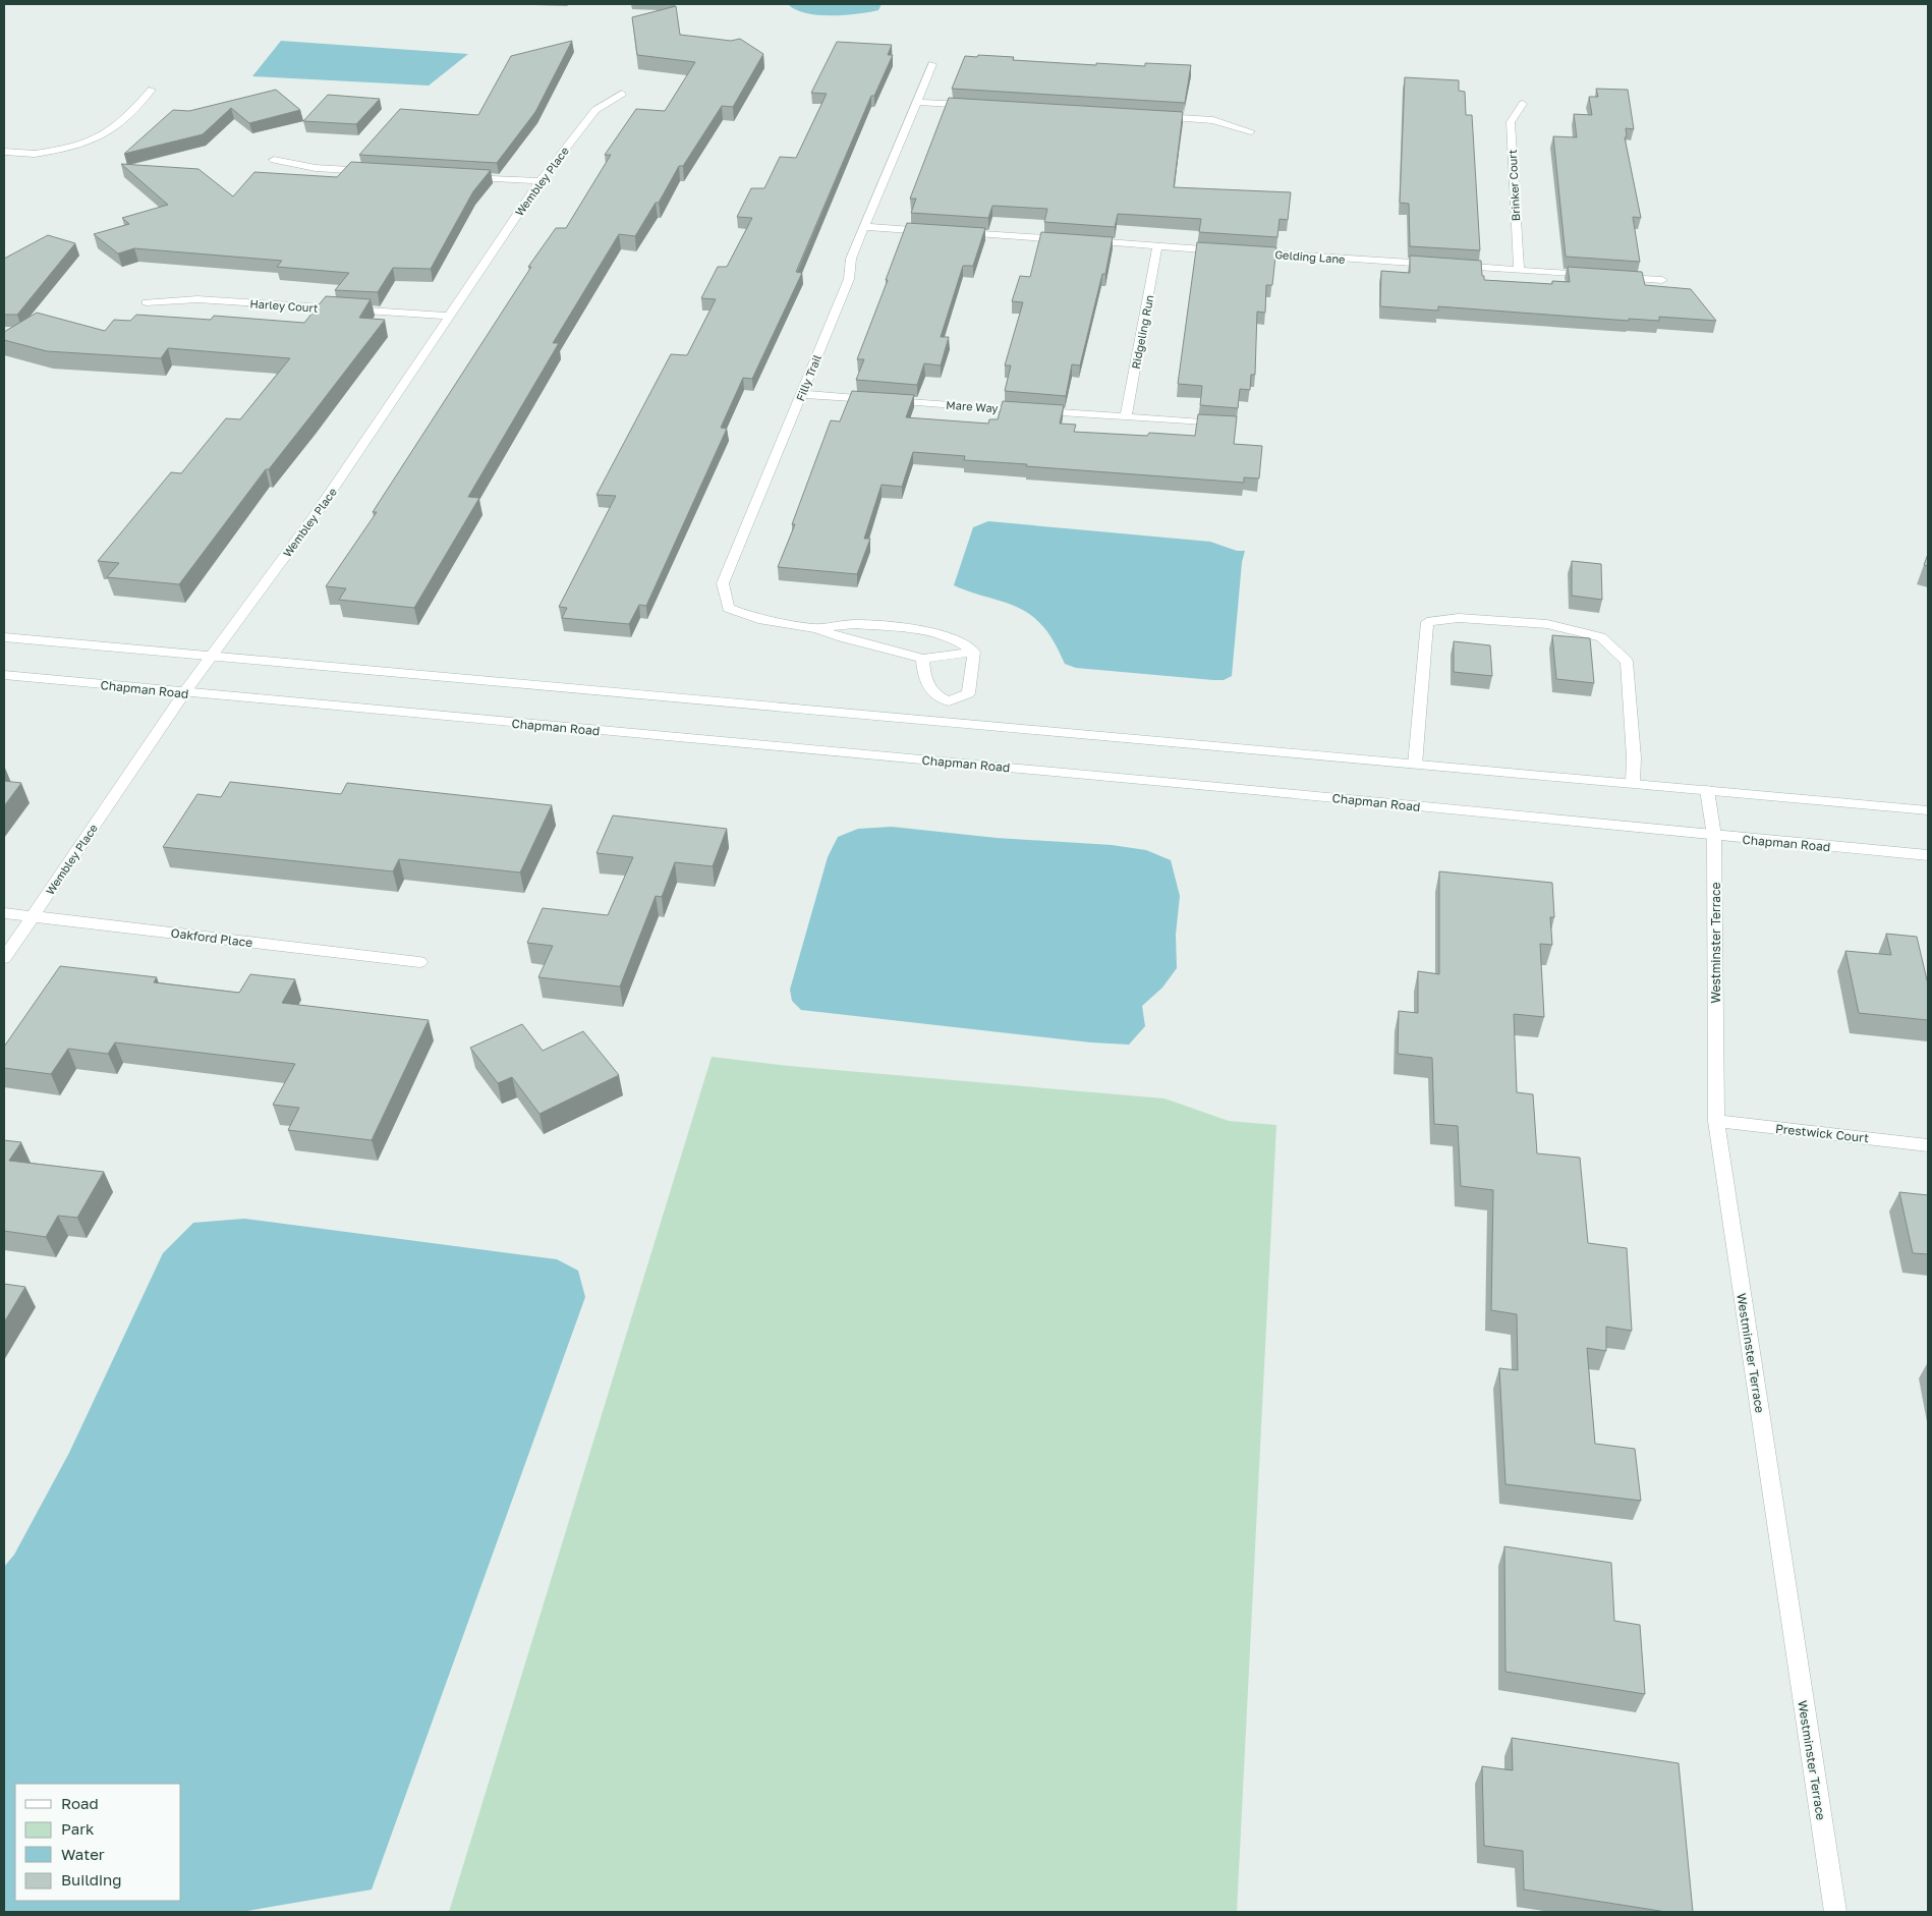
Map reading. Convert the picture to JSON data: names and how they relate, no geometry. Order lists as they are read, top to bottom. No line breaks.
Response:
{"streets":{"street":["Wembley Place","Brinker Court","Gelding Lane","Harley Court","Ridgeling Run","Filly Trail","Mare Way","Chapman Road","Oakford Place","Westminster Terrace","Prestwick Court"]},"crossings":[["Wembley Place","Harley Court"],["Wembley Place","Chapman Road"],["Wembley Place","Oakford Place"],["Brinker Court","Gelding Lane"],["Ridgeling Run","Mare Way"],["Filly Trail","Mare Way"],["Chapman Road","Westminster Terrace"],["Westminster Terrace","Prestwick Court"]],"legend":["Road","Park","Water","Building"]}
